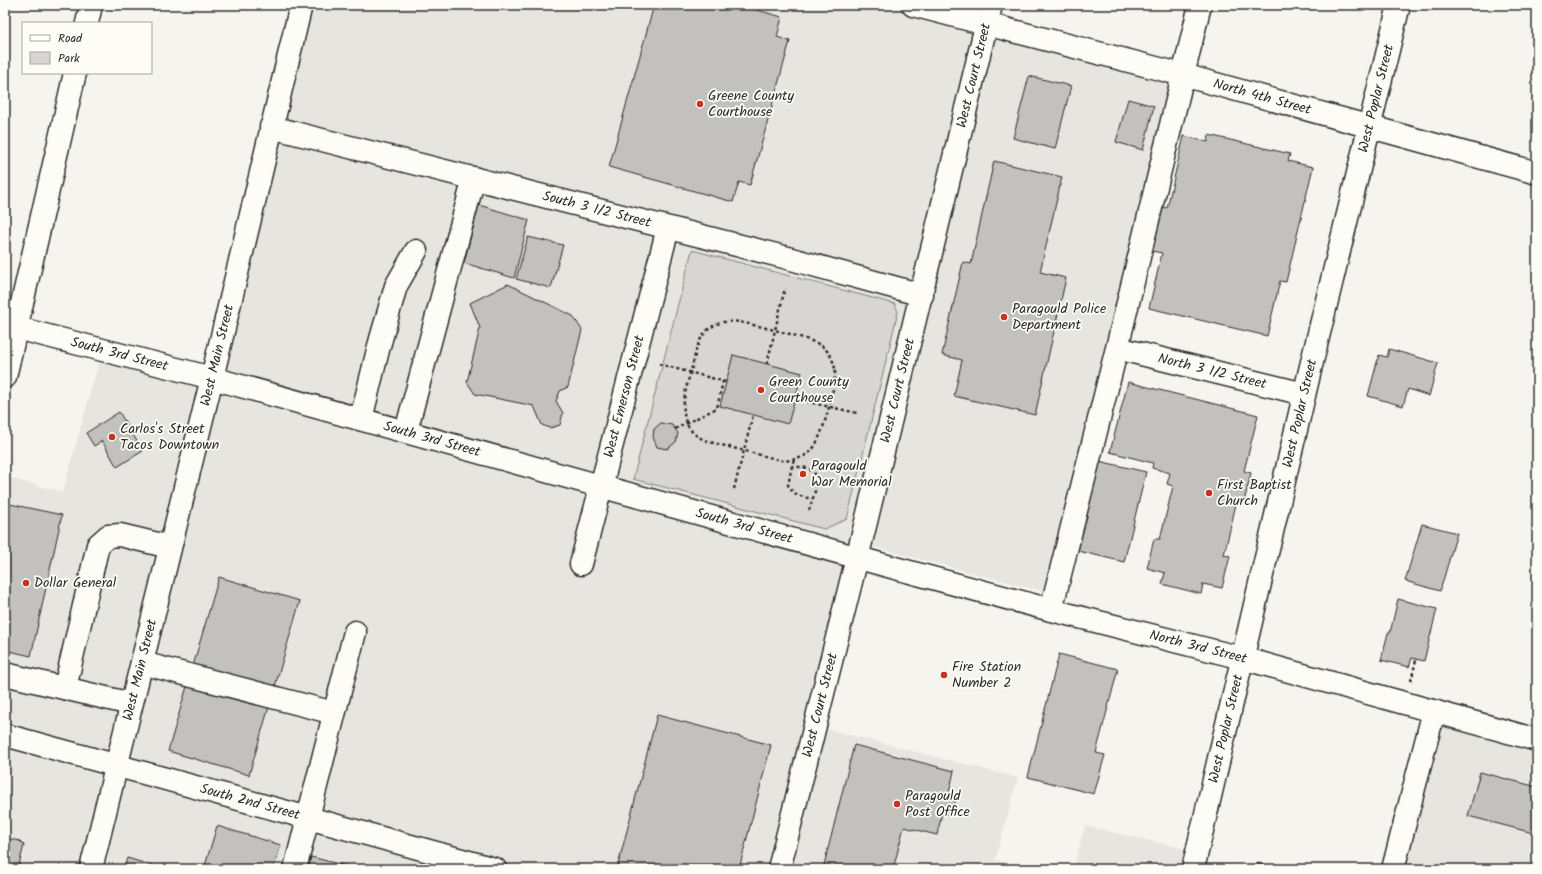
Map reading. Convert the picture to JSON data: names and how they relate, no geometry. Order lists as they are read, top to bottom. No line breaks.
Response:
{"streets":{"street":["West Court Street","North 4th Street","West Poplar Street","South 3 1/2 Street","South 3rd Street","West Main Street","North 3 1/2 Street","West Emerson Street","North 3rd Street","South 2nd Street"]},"crossings":[["West Court Street","North 4th Street"],["West Court Street","South 3 1/2 Street"],["West Court Street","South 3rd Street"],["West Court Street","North 3rd Street"],["North 4th Street","West Poplar Street"],["West Poplar Street","North 3 1/2 Street"],["West Poplar Street","North 3rd Street"],["South 3 1/2 Street","West Main Street"],["South 3 1/2 Street","West Emerson Street"],["South 3rd Street","West Main Street"],["South 3rd Street","West Emerson Street"],["South 3rd Street","North 3rd Street"],["West Main Street","South 2nd Street"]],"places":["Greene County Courthouse","Paragould Police Department","Green County Courthouse","Carlos's Street Tacos Downtown","Paragould War Memorial","First Baptist Church","Dollar General","Fire Station Number 2","Paragould Post Office"],"legend":["Road","Park"]}
